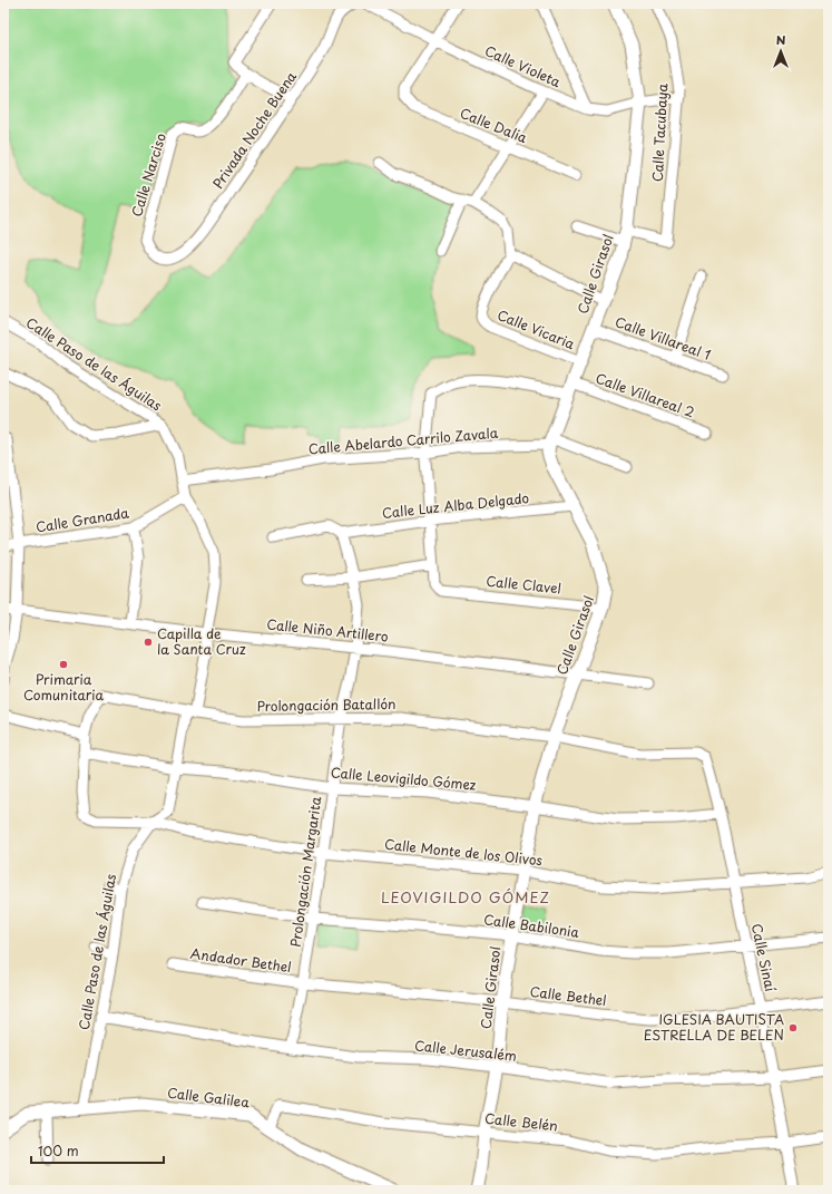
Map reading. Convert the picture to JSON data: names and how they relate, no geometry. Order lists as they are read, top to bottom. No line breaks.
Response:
{"streets":{"street":["Calle Violeta","Calle Dalia","Privada Noche Buena","Calle Tacubaya","Calle Narciso","Calle Girasol","Calle Vicaria","Calle Villareal 1","Calle Paso de las Águilas","Calle Villareal 2","Calle Abelardo Carrilo Zavala","Calle Luz Alba Delgado","Calle Granada","Calle Clavel","Calle Niño Artillero","Prolongación Batallón","Calle Leovigildo Gómez","Calle Monte de los Olivos","Prolongación Margarita","Calle Babilonia","Calle Sinaí","Andador Bethel","Calle Bethel","Calle Jerusalém","Calle Galilea","Calle Belén"]},"crossings":[["Calle Violeta","Calle Dalia"],["Calle Violeta","Calle Tacubaya"],["Calle Violeta","Calle Girasol"],["Privada Noche Buena","Calle Narciso"],["Calle Tacubaya","Calle Girasol"],["Calle Girasol","Calle Vicaria"],["Calle Girasol","Calle Villareal 1"],["Calle Girasol","Calle Villareal 2"],["Calle Girasol","Calle Abelardo Carrilo Zavala"],["Calle Girasol","Calle Luz Alba Delgado"],["Calle Girasol","Calle Clavel"],["Calle Girasol","Calle Niño Artillero"],["Calle Girasol","Prolongación Batallón"],["Calle Girasol","Calle Leovigildo Gómez"],["Calle Girasol","Calle Monte de los Olivos"],["Calle Girasol","Calle Babilonia"],["Calle Girasol","Calle Bethel"],["Calle Girasol","Calle Jerusalém"],["Calle Girasol","Calle Belén"],["Calle Paso de las Águilas","Calle Abelardo Carrilo Zavala"],["Calle Paso de las Águilas","Calle Granada"],["Calle Paso de las Águilas","Calle Niño Artillero"],["Calle Paso de las Águilas","Prolongación Batallón"],["Calle Paso de las Águilas","Calle Leovigildo Gómez"],["Calle Paso de las Águilas","Calle Monte de los Olivos"],["Calle Paso de las Águilas","Calle Jerusalém"],["Calle Paso de las Águilas","Calle Galilea"],["Calle Villareal 2","Calle Abelardo Carrilo Zavala"],["Calle Luz Alba Delgado","Prolongación Margarita"],["Calle Niño Artillero","Prolongación Margarita"],["Prolongación Batallón","Prolongación Margarita"],["Prolongación Batallón","Calle Sinaí"],["Calle Leovigildo Gómez","Calle Monte de los Olivos"],["Calle Leovigildo Gómez","Prolongación Margarita"],["Calle Leovigildo Gómez","Calle Sinaí"],["Calle Monte de los Olivos","Prolongación Margarita"],["Calle Monte de los Olivos","Calle Sinaí"],["Prolongación Margarita","Calle Babilonia"],["Prolongación Margarita","Andador Bethel"],["Prolongación Margarita","Calle Bethel"],["Prolongación Margarita","Calle Jerusalém"],["Calle Babilonia","Calle Sinaí"],["Calle Sinaí","Calle Bethel"],["Calle Sinaí","Calle Jerusalém"],["Calle Sinaí","Calle Belén"],["Andador Bethel","Calle Bethel"],["Calle Galilea","Calle Belén"]],"districts":["LEOVIGILDO GÓMEZ"],"places":["Capilla de la Santa Cruz","Primaria Comunitaria","IGLESIA BAUTISTA ESTRELLA DE BELEN"],"scale_bar":"100 m","north":"top"}
